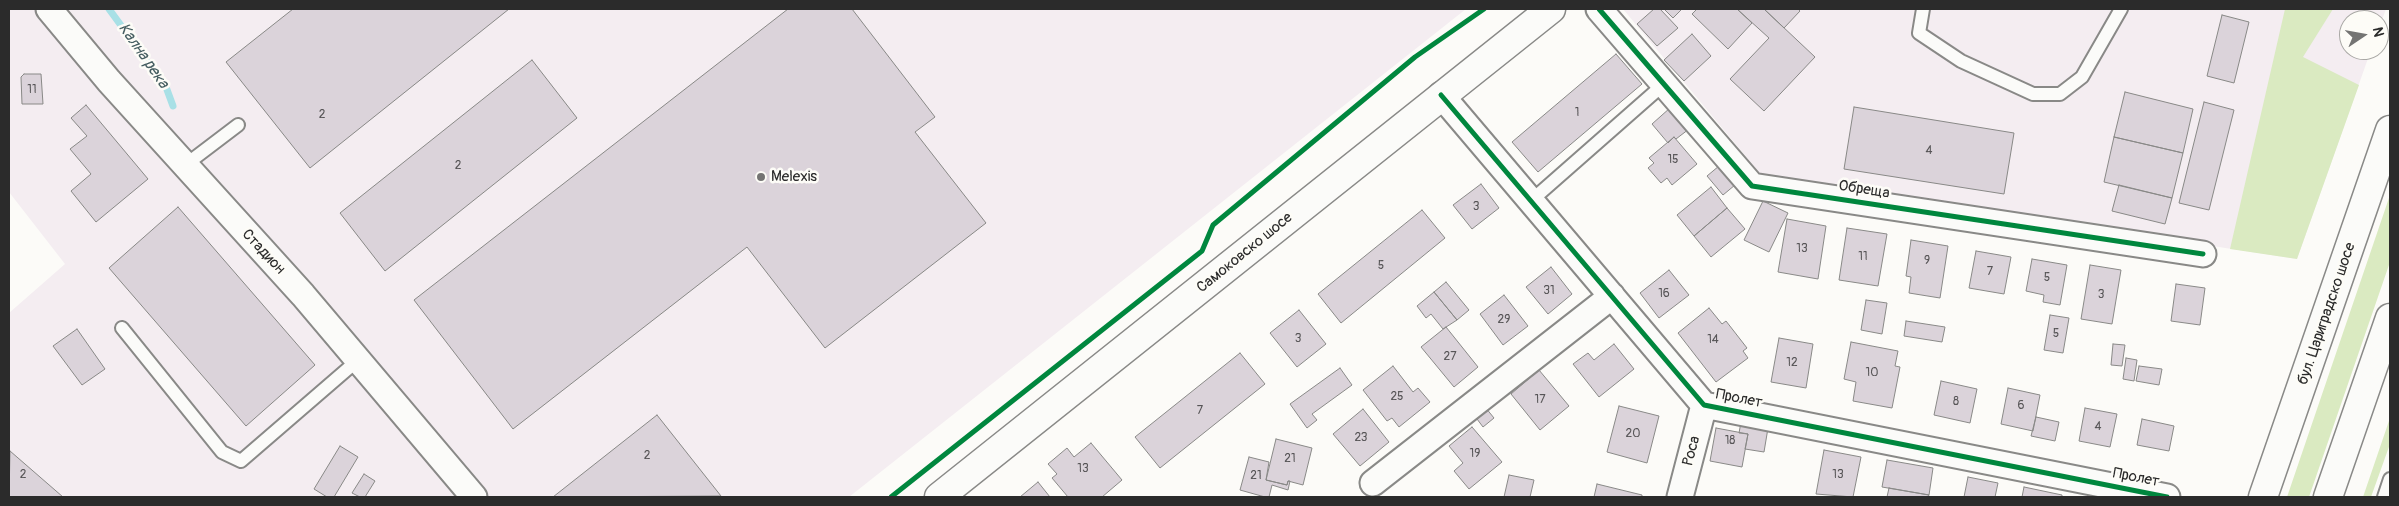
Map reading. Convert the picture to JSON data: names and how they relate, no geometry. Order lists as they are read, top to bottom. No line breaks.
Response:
{"streets":{"main road":["Самоковско шосе","бул. Цариградско шосе"],"street":["Обреща","Стадион","Пролет","Роса"]},"crossings":[["Самоковско шосе","Пролет"],["Пролет","Роса"]],"water":["Кална река"],"places":["Мelexis"],"house_numbers":["11","1","2","4","15","2","3","13","11","9","5","7","5","31","16","3","29","5","3","14","27","12","10","25","17","8","6","7","4","20","23","18","19","2","21","13","2","13","21"],"north":"right"}
